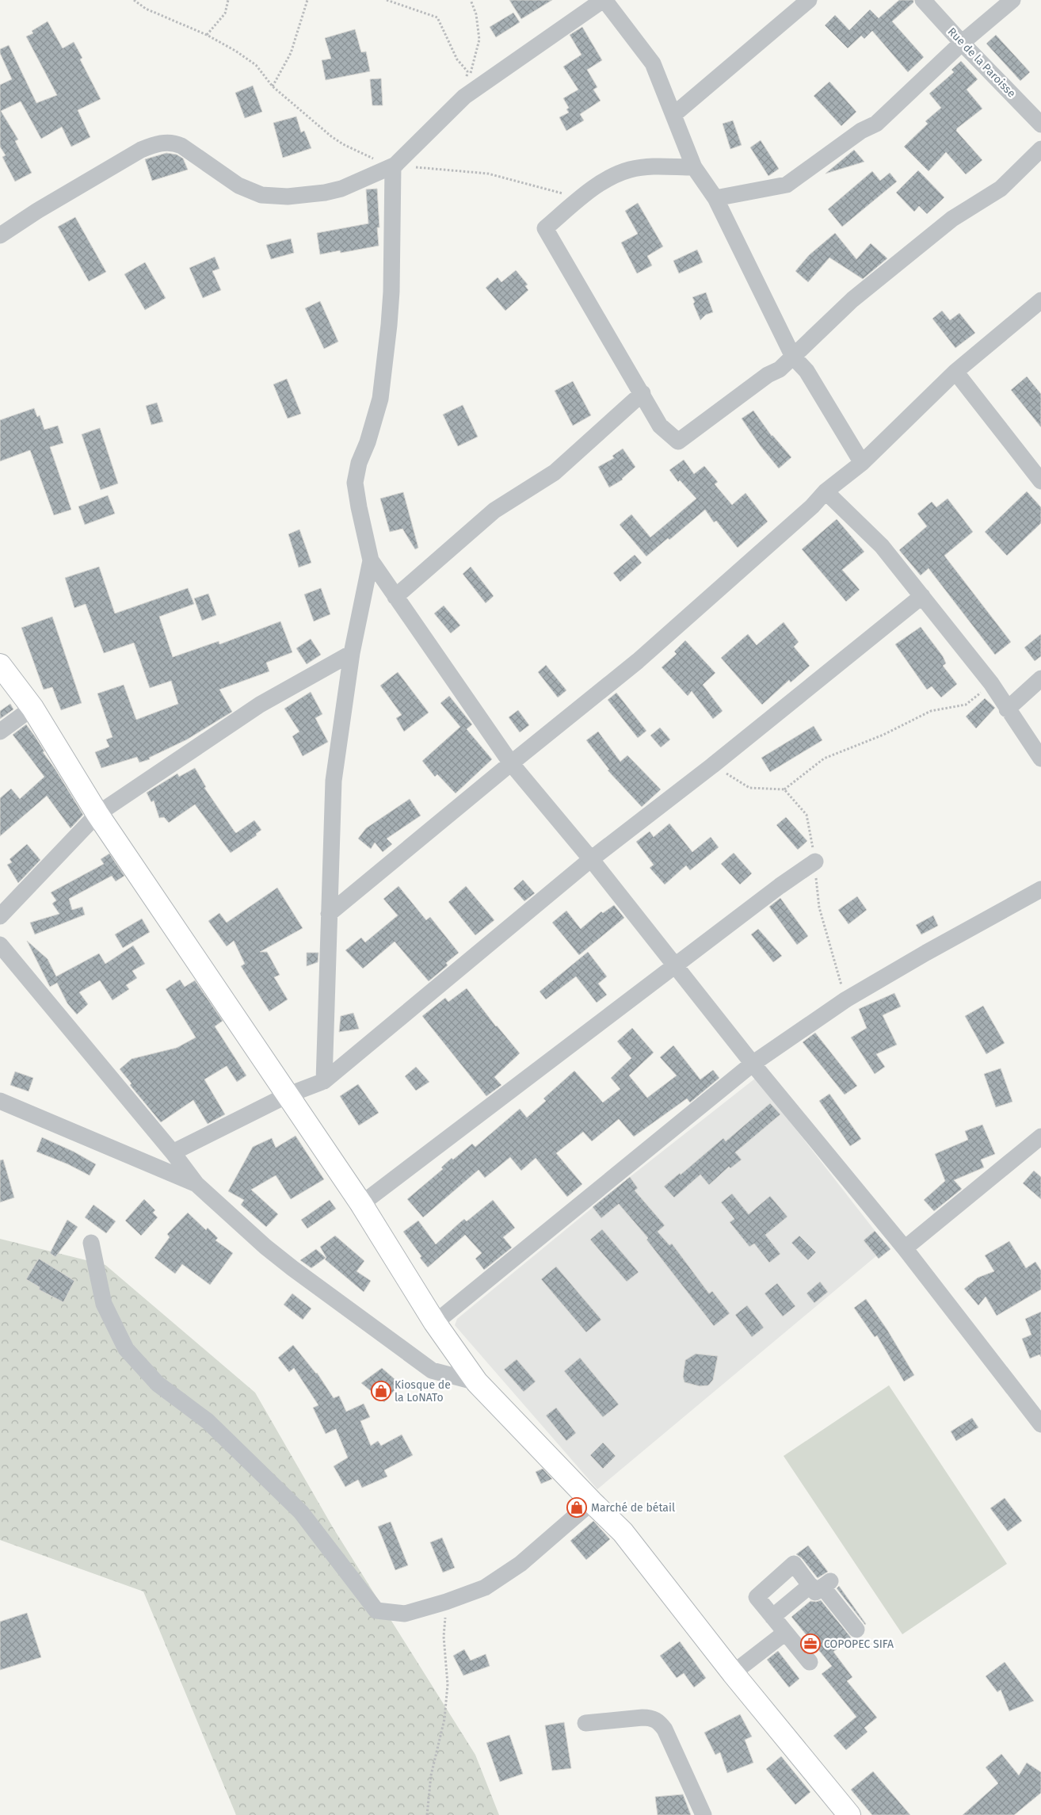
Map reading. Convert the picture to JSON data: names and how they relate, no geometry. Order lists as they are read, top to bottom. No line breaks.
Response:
{"streets":{"street":["Rue de la Paroisse"]},"places":{"shop":["Kiosque de la LoNATo","Marché de bétail"],"office":["COPOPEC SIFA"]}}
